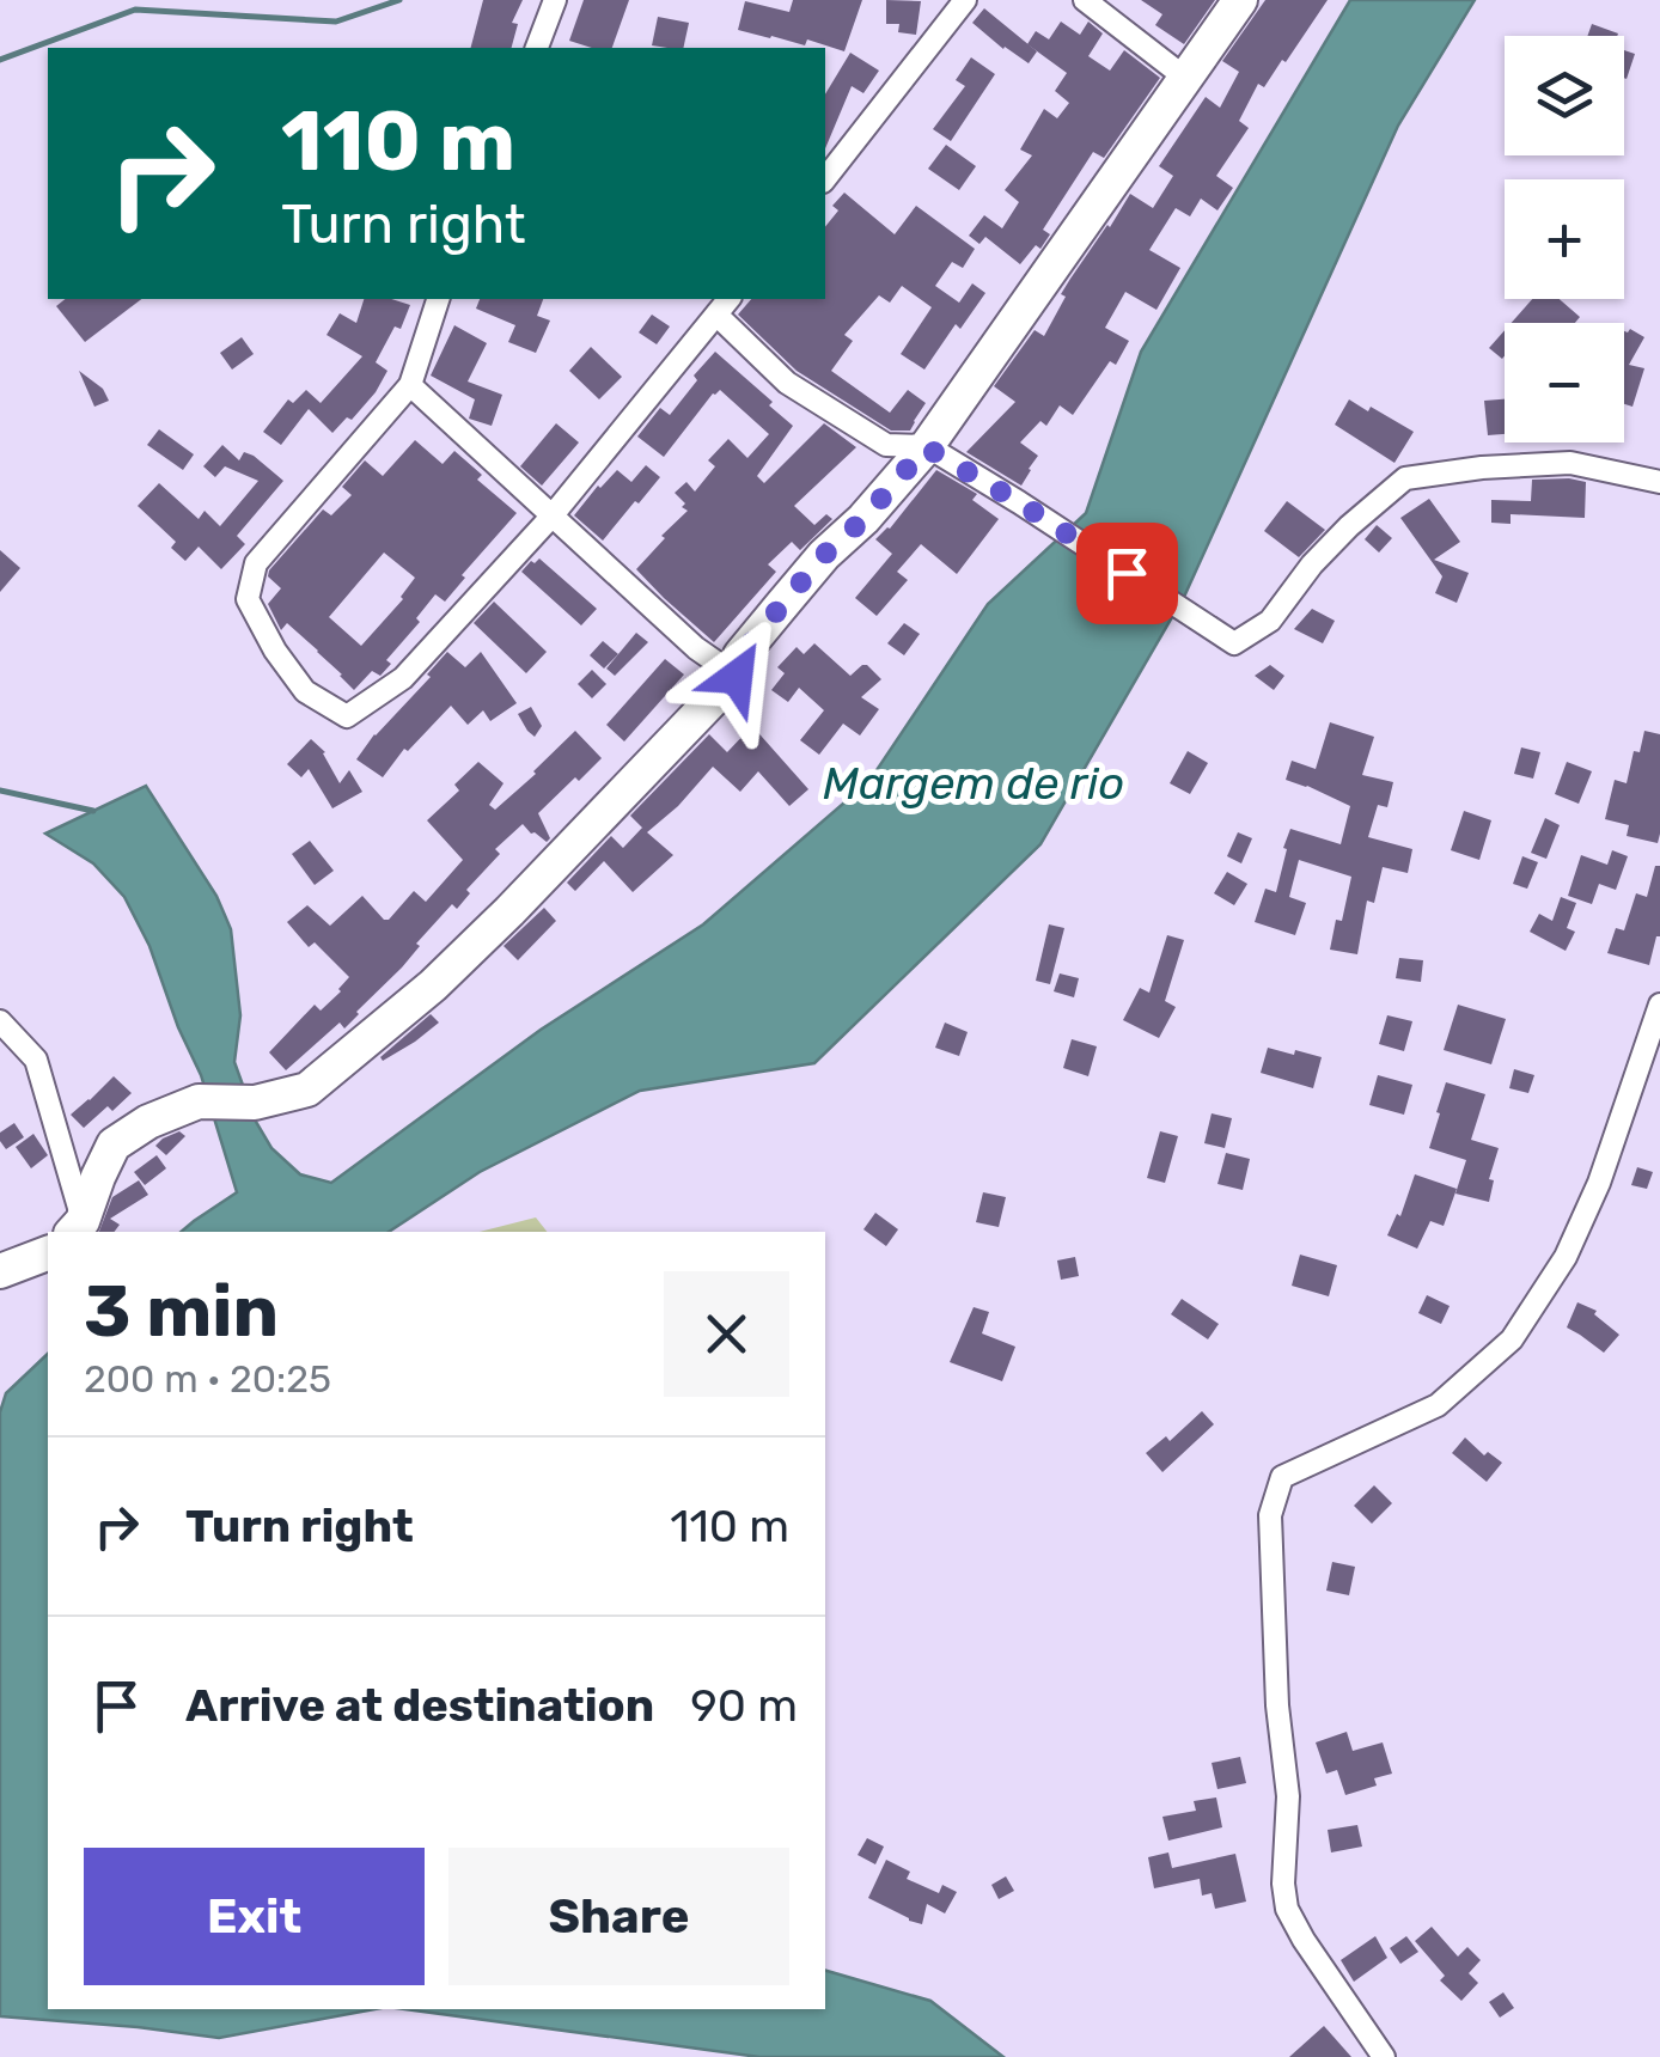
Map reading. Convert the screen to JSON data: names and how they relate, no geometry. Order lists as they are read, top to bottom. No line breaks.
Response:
{"water":["Margem de rio"],"page":{"map_buttons":["+","−"],"turn":["110 m","Turn right"],"heading":["3 min","200 m · 20:25"],"list":[{"name":"Turn right","value":"110 m"},{"name":"Arrive at destination","value":"90 m"}],"buttons":["Exit","Share"]}}
